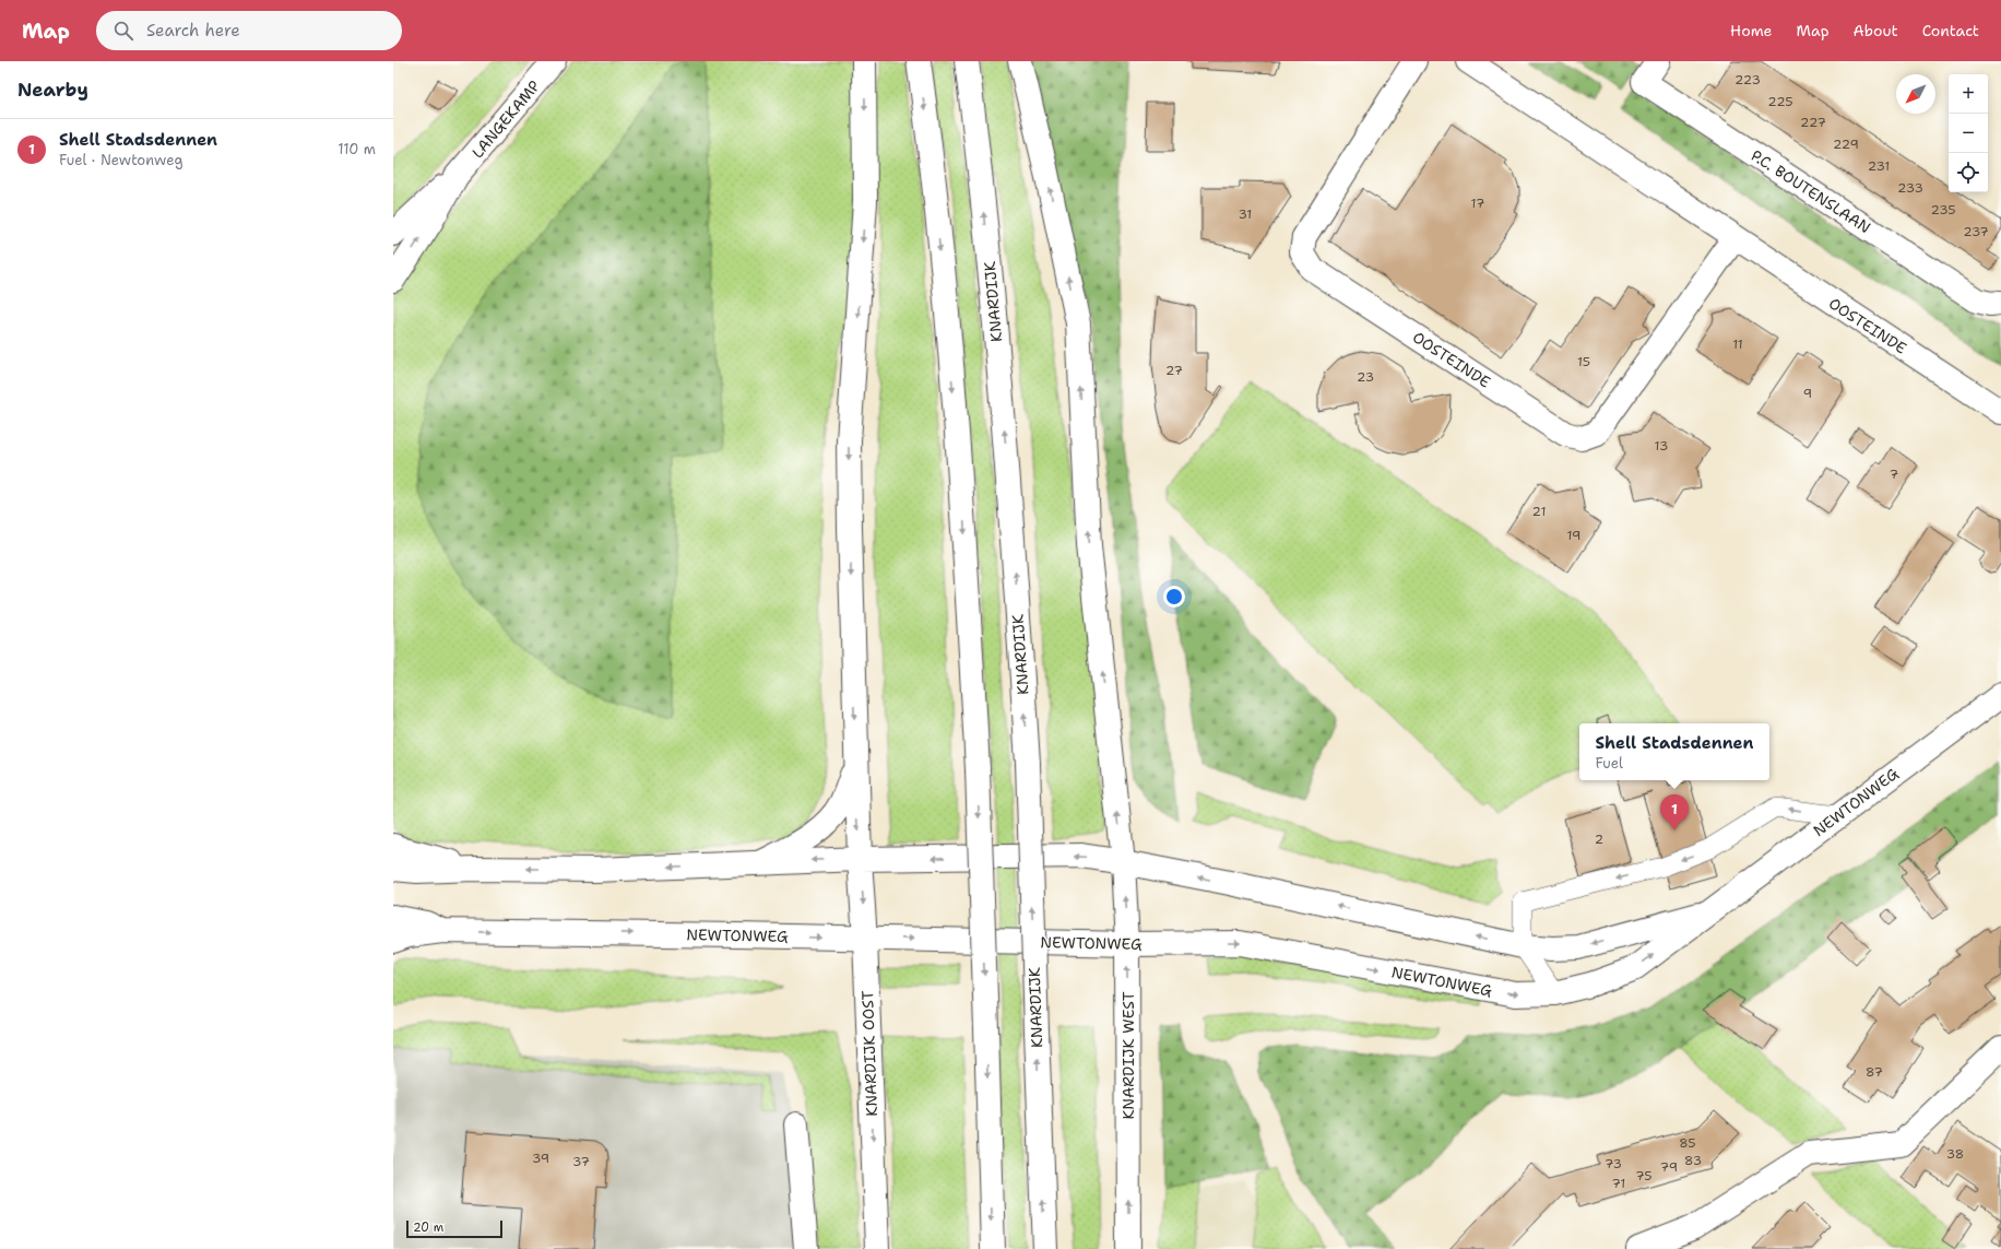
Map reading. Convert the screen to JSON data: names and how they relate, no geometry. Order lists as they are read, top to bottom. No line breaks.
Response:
{"streets":{"main road":["LANGEKAMP","P.C. BOUTENSLAAN","KNARDIJK","OOSTEINDE","NEWTONWEG","KNARDIJK OOST","KNARDIJK WEST"]},"crossings":[["NEWTONWEG","KNARDIJK OOST"],["NEWTONWEG","KNARDIJK WEST"]],"house_numbers":["223","225","227","229","231","233","17","235","31","237","11","15","27","23","9","13","7","21","19","2","87","85","38","39","83","37","73","79","75","71"],"scale_bar":"20 m","north":"bottom left","page":{"header":"Map","search":"Search here","nav":["Home","Map","About","Contact"],"heading":"Nearby","map_buttons":["+","−"],"list":[{"mark":"1","name":"Shell Stadsdennen","note":"Fuel · Newtonweg","value":"110 m"}],"popup":["Shell Stadsdennen","Fuel"],"pins":"1","scale":"20 m"}}
